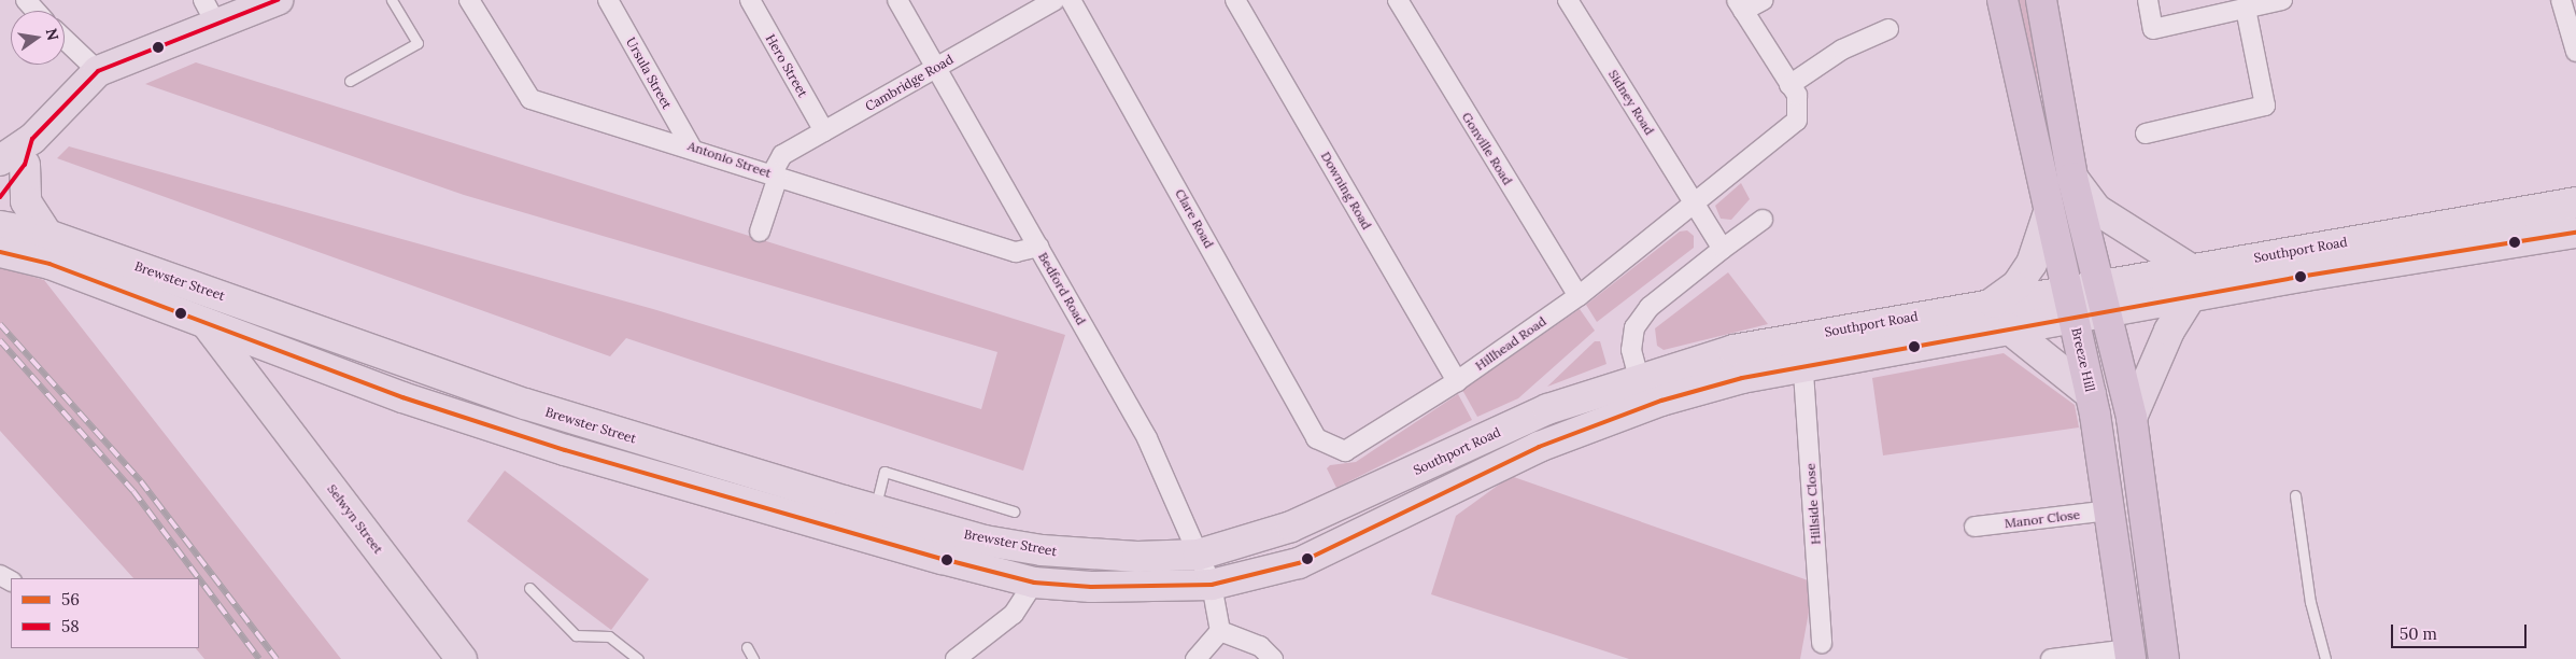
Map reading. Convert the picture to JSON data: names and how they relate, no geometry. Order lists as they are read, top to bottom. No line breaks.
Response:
{"streets":{"highway":["Breeze Hill"],"main road":["Southport Road","Brewster Street","Selwyn Street"],"street":["Hero Street","Ursula Street","Cambridge Road","Sidney Road","Gonville Road","Antonio Street","Downing Road","Clare Road","Bedford Road","Hillhead Road","Hillside Close","Manor Close"]},"crossings":[["Hero Street","Cambridge Road"],["Ursula Street","Antonio Street"],["Cambridge Road","Antonio Street"],["Cambridge Road","Bedford Road"],["Sidney Road","Hillhead Road"],["Gonville Road","Hillhead Road"],["Antonio Street","Bedford Road"],["Downing Road","Hillhead Road"],["Clare Road","Hillhead Road"],["Southport Road","Brewster Street"],["Southport Road","Bedford Road"],["Southport Road","Breeze Hill"],["Southport Road","Hillside Close"],["Brewster Street","Bedford Road"],["Breeze Hill","Manor Close"]],"lines":["transit line 58","transit line 56"],"legend":["56","58"],"scale_bar":"50 m","north":"right"}
